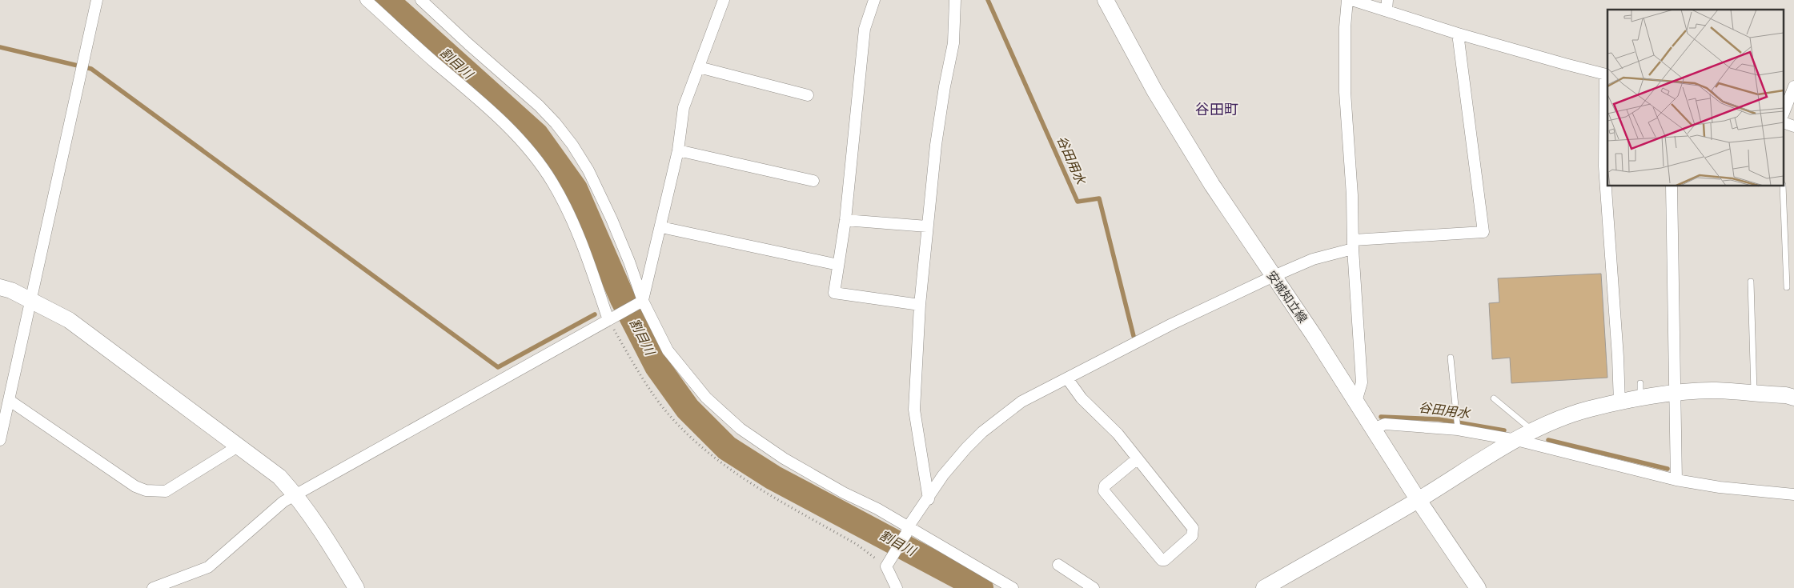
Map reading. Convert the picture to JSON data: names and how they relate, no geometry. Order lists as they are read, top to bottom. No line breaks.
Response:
{"streets":{"street":["安城知立線"]},"districts":["谷田町"],"water":["割目川","谷田用水"]}
